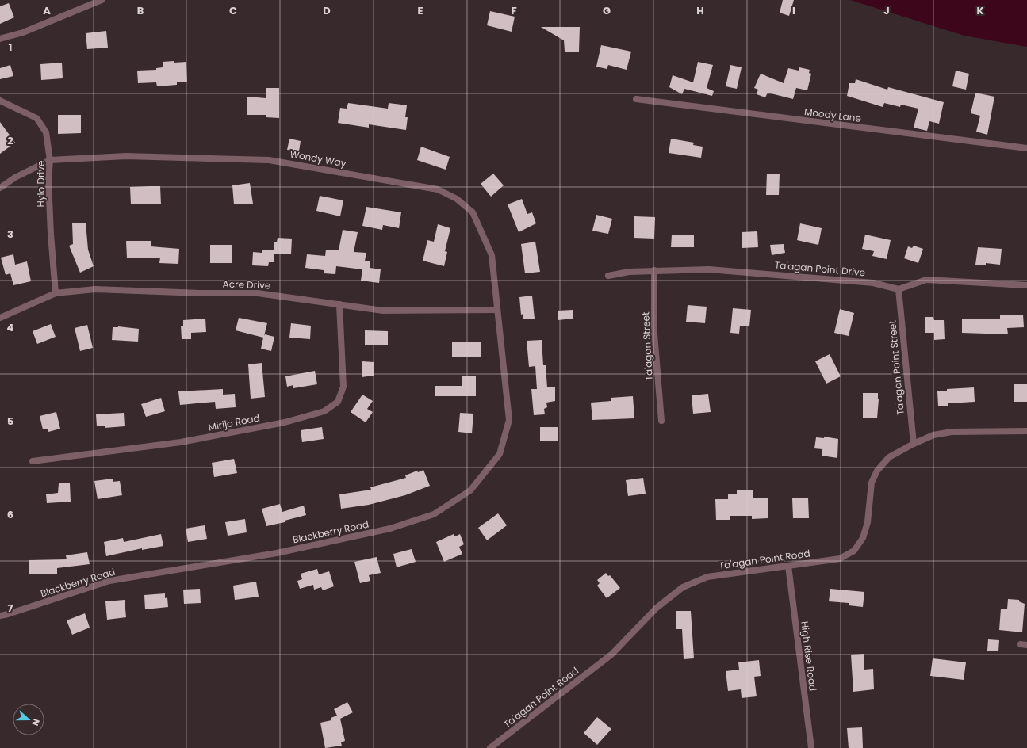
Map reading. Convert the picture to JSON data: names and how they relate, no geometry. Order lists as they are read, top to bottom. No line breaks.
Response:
{"streets":{"street":["Moody Lane","Wondy Way","Hylo Drive","Ta'agan Point Drive","Acre Drive","Ta'agan Street","Ta'agan Point Street","Mirijo Road","Blackberry Road","Ta'agan Point Road","High Rise Road"]},"crossings":[["Wondy Way","Hylo Drive"],["Wondy Way","Acre Drive"],["Wondy Way","Blackberry Road"],["Hylo Drive","Acre Drive"],["Ta'agan Point Drive","Ta'agan Street"],["Ta'agan Point Drive","Ta'agan Point Street"],["Acre Drive","Mirijo Road"],["Acre Drive","Blackberry Road"],["Ta'agan Point Street","Ta'agan Point Road"],["Ta'agan Point Road","High Rise Road"]],"north":"right","grid":{"columns":["A","B","C","D","E","F","G","H","I","J","K"],"rows":["1","2","3","4","5","6","7"]}}
